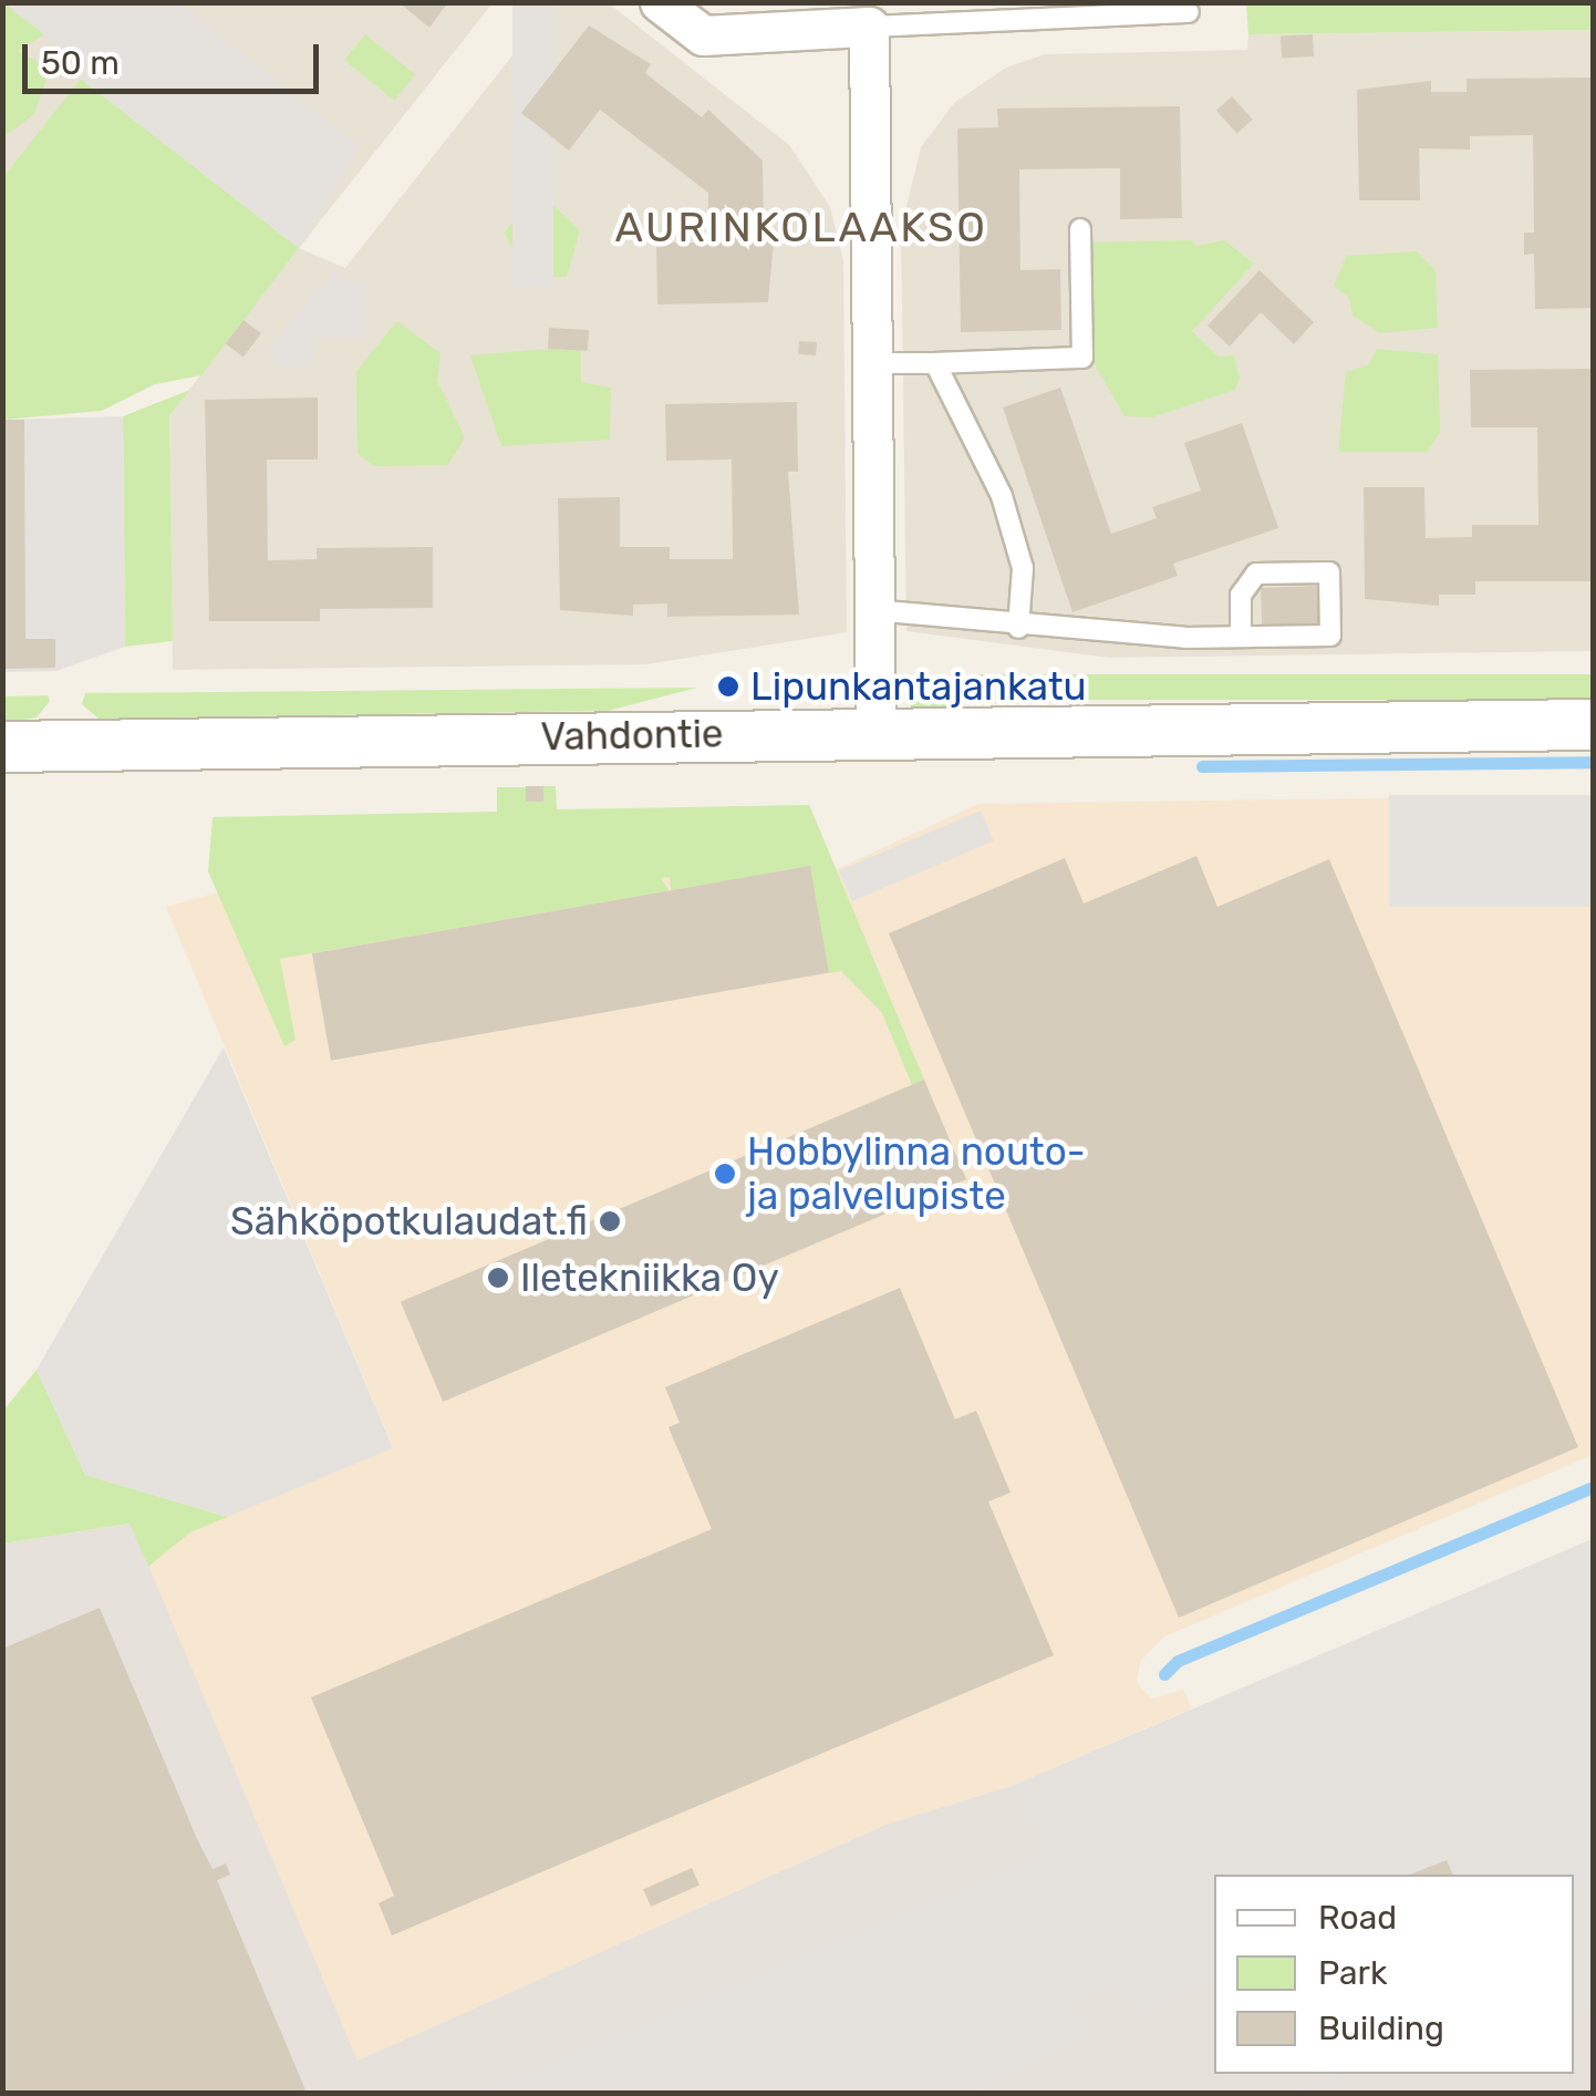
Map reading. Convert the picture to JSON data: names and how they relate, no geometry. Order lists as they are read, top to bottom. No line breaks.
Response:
{"streets":{"street":["Vahdontie"]},"districts":["AURINKOLAAKSO"],"places":["Lipunkantajankatu","Hobbylinna nouto- ja palvelupiste","Sähköpotkulaudat.fi","Iletekniikka Oy"],"legend":["Road","Park","Building"],"scale_bar":"50 m"}
